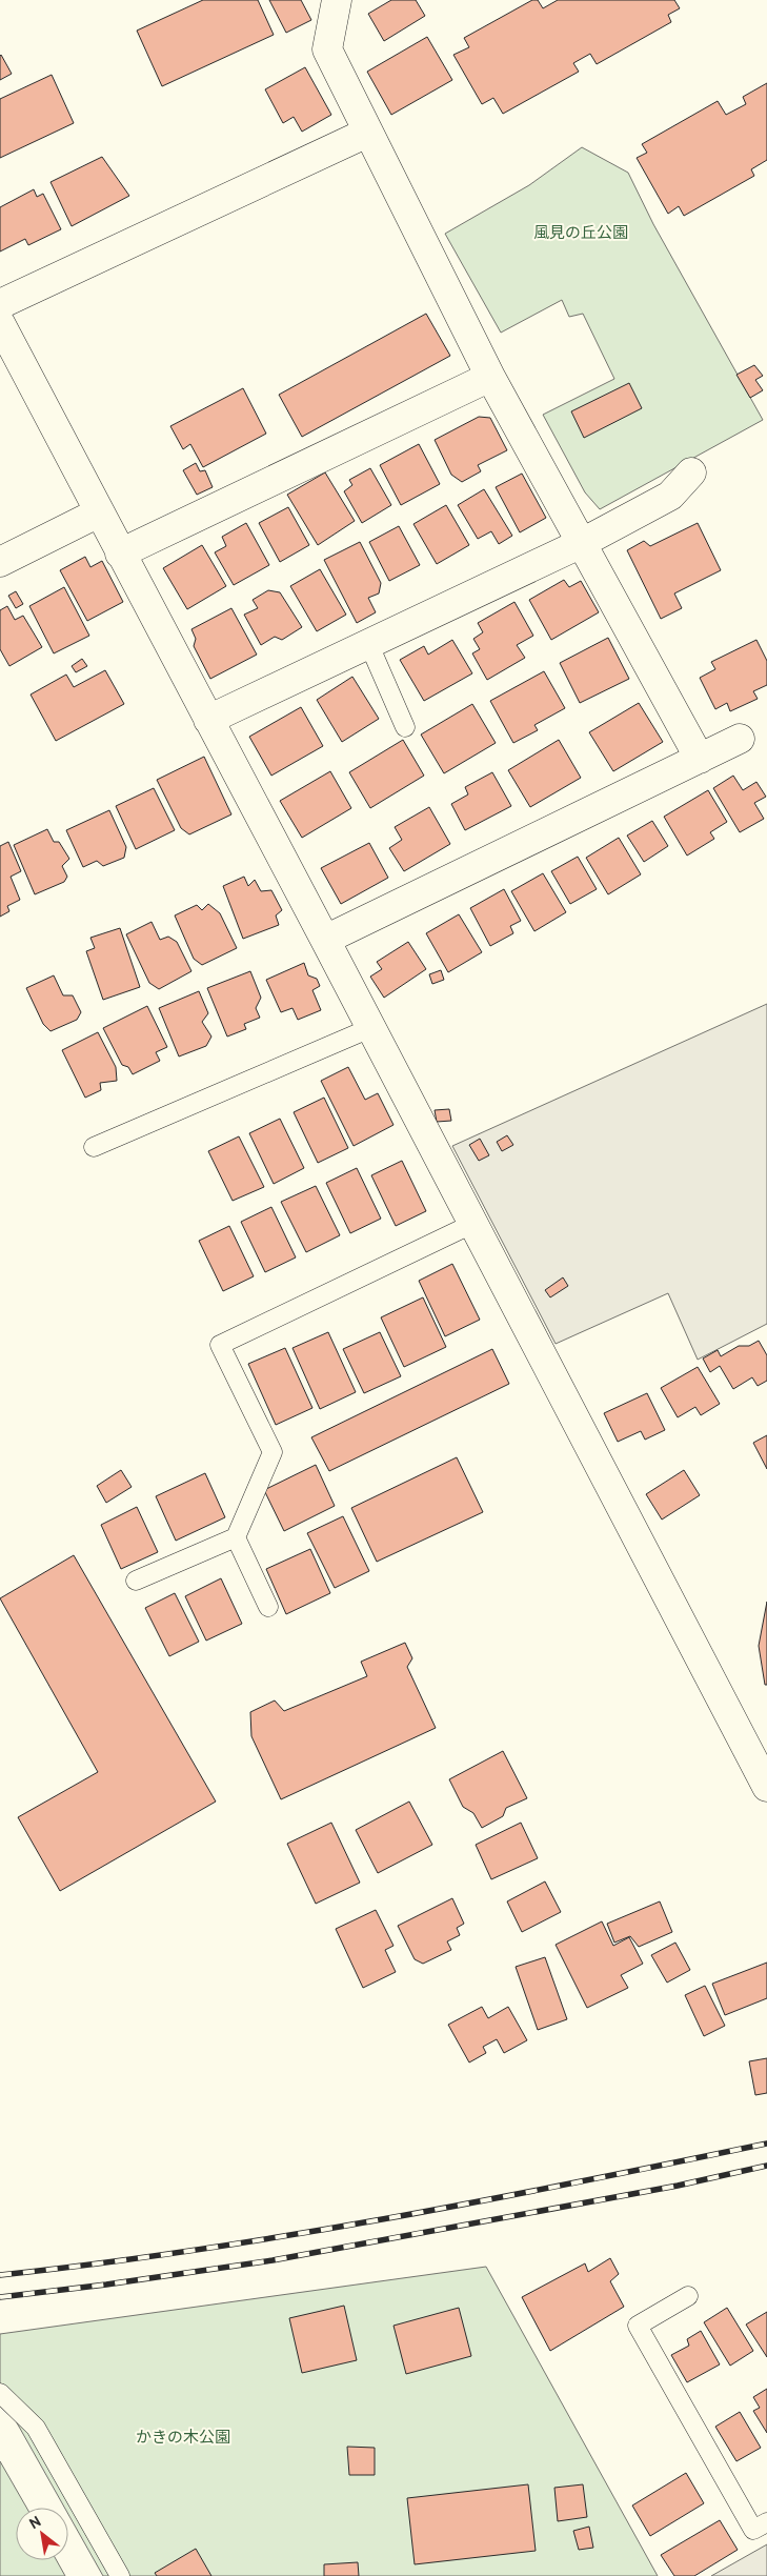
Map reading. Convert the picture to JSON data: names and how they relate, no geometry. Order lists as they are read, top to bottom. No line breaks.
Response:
{"parks":["風見の丘公園","かきの木公園"],"north":"top left"}
